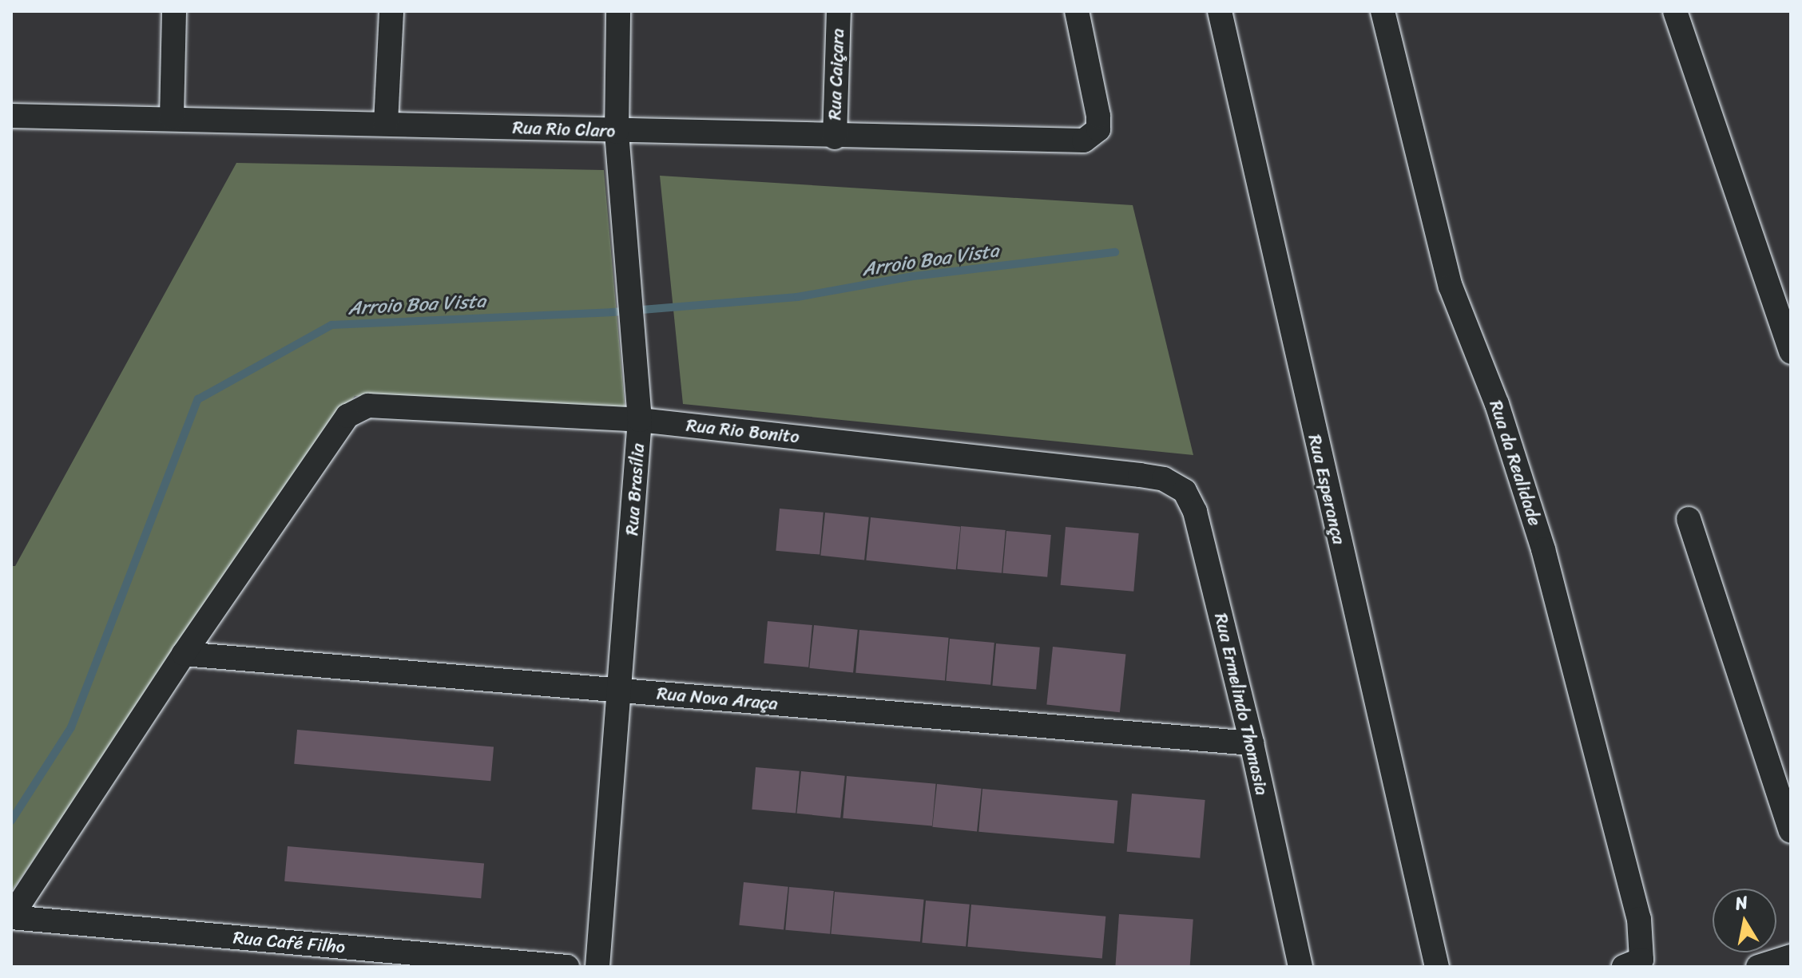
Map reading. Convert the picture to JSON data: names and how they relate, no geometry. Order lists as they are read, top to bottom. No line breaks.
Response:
{"streets":{"street":["Rua Caiçara","Rua Rio Claro","Rua Rio Bonito","Rua da Realidade","Rua Brasília","Rua Esperança","Rua Nova Araça","Rua Ermelindo Thomasia","Rua Café Filho"]},"crossings":[["Rua Caiçara","Rua Rio Claro"],["Rua Rio Claro","Rua Brasília"],["Rua Rio Bonito","Rua Brasília"],["Rua Rio Bonito","Rua Nova Araça"],["Rua Rio Bonito","Rua Ermelindo Thomasia"],["Rua Brasília","Rua Nova Araça"],["Rua Nova Araça","Rua Ermelindo Thomasia"]],"water":["Arroio Boa Vista"],"north":"top"}
